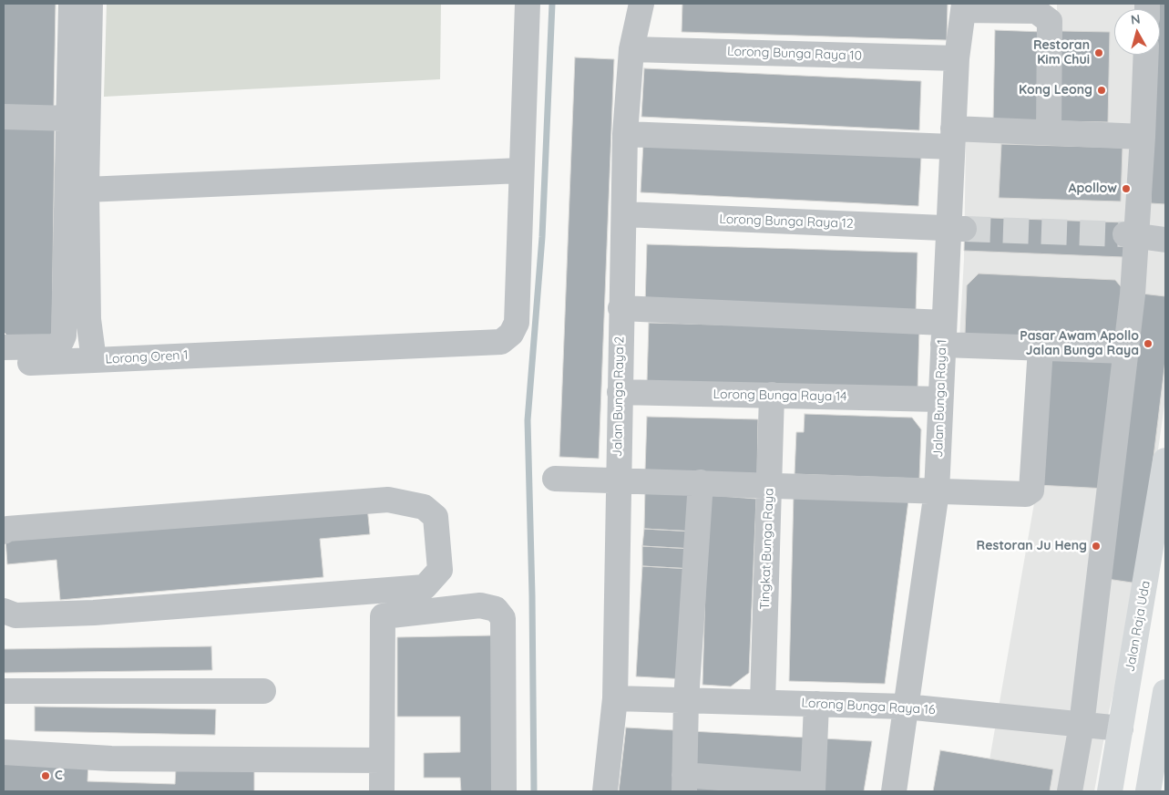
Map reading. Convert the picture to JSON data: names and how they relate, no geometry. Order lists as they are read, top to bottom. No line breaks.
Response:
{"streets":{"main road":["Jalan Raja Uda"],"street":["Lorong Bunga Raya 10","Lorong Bunga Raya 12","Lorong Oren 1","Lorong Bunga Raya 14","Jalan Bunga Raya 2","Jalan Bunga Raya 1","Tingkat Bunga Raya","Lorong Bunga Raya 16"]},"crossings":[["Lorong Bunga Raya 10","Jalan Bunga Raya 2"],["Lorong Bunga Raya 10","Jalan Bunga Raya 1"],["Lorong Bunga Raya 12","Jalan Bunga Raya 2"],["Lorong Bunga Raya 12","Jalan Bunga Raya 1"],["Lorong Bunga Raya 14","Jalan Bunga Raya 2"],["Lorong Bunga Raya 14","Jalan Bunga Raya 1"],["Lorong Bunga Raya 14","Tingkat Bunga Raya"],["Jalan Bunga Raya 2","Lorong Bunga Raya 16"],["Jalan Bunga Raya 1","Lorong Bunga Raya 16"],["Tingkat Bunga Raya","Lorong Bunga Raya 16"],["Jalan Raja Uda","Lorong Bunga Raya 16"]],"places":["Restoran Kim Chui","Kong Leong","Apollow","Pasar Awam Apollo Jalan Bunga Raya","Restoran Ju Heng","C"],"north":"top"}
